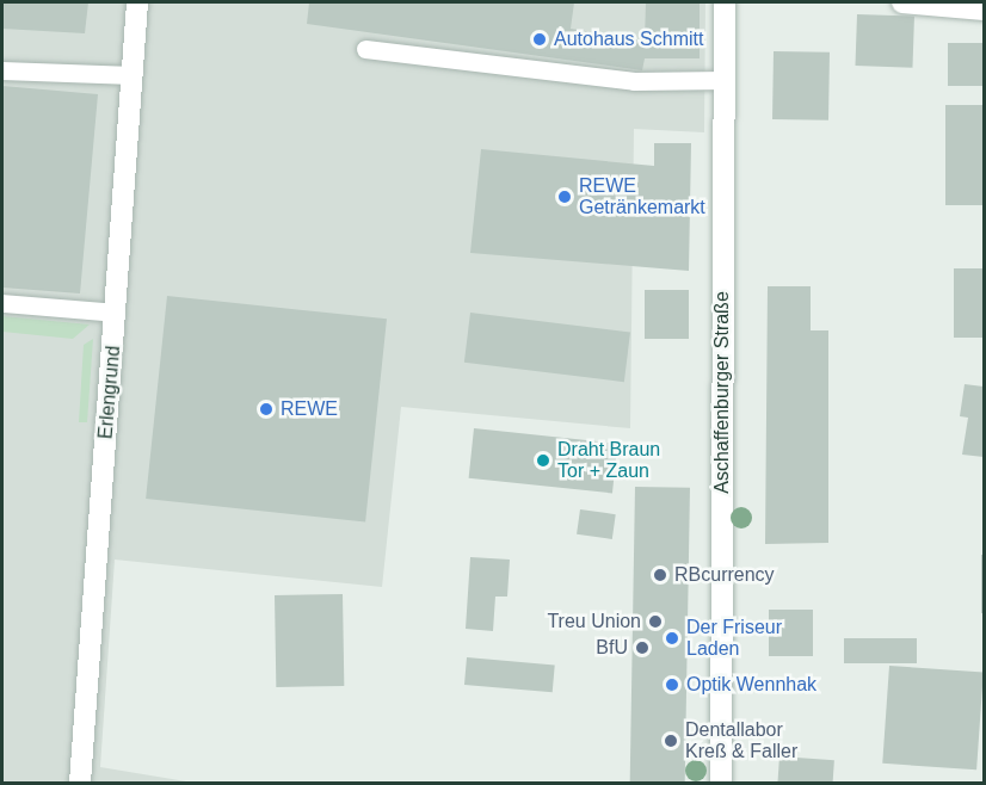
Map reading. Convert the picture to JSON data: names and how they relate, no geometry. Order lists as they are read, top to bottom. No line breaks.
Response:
{"streets":{"street":["Erlengrund","Aschaffenburger Straße"]},"places":["Autohaus Schmitt","REWE Getränkemarkt","REWE","Draht Braun Tor + Zaun","RBcurrency","Treu Union","Der Friseur Laden","BfU","Optik Wennhak","Dentallabor Kreß & Faller"]}
